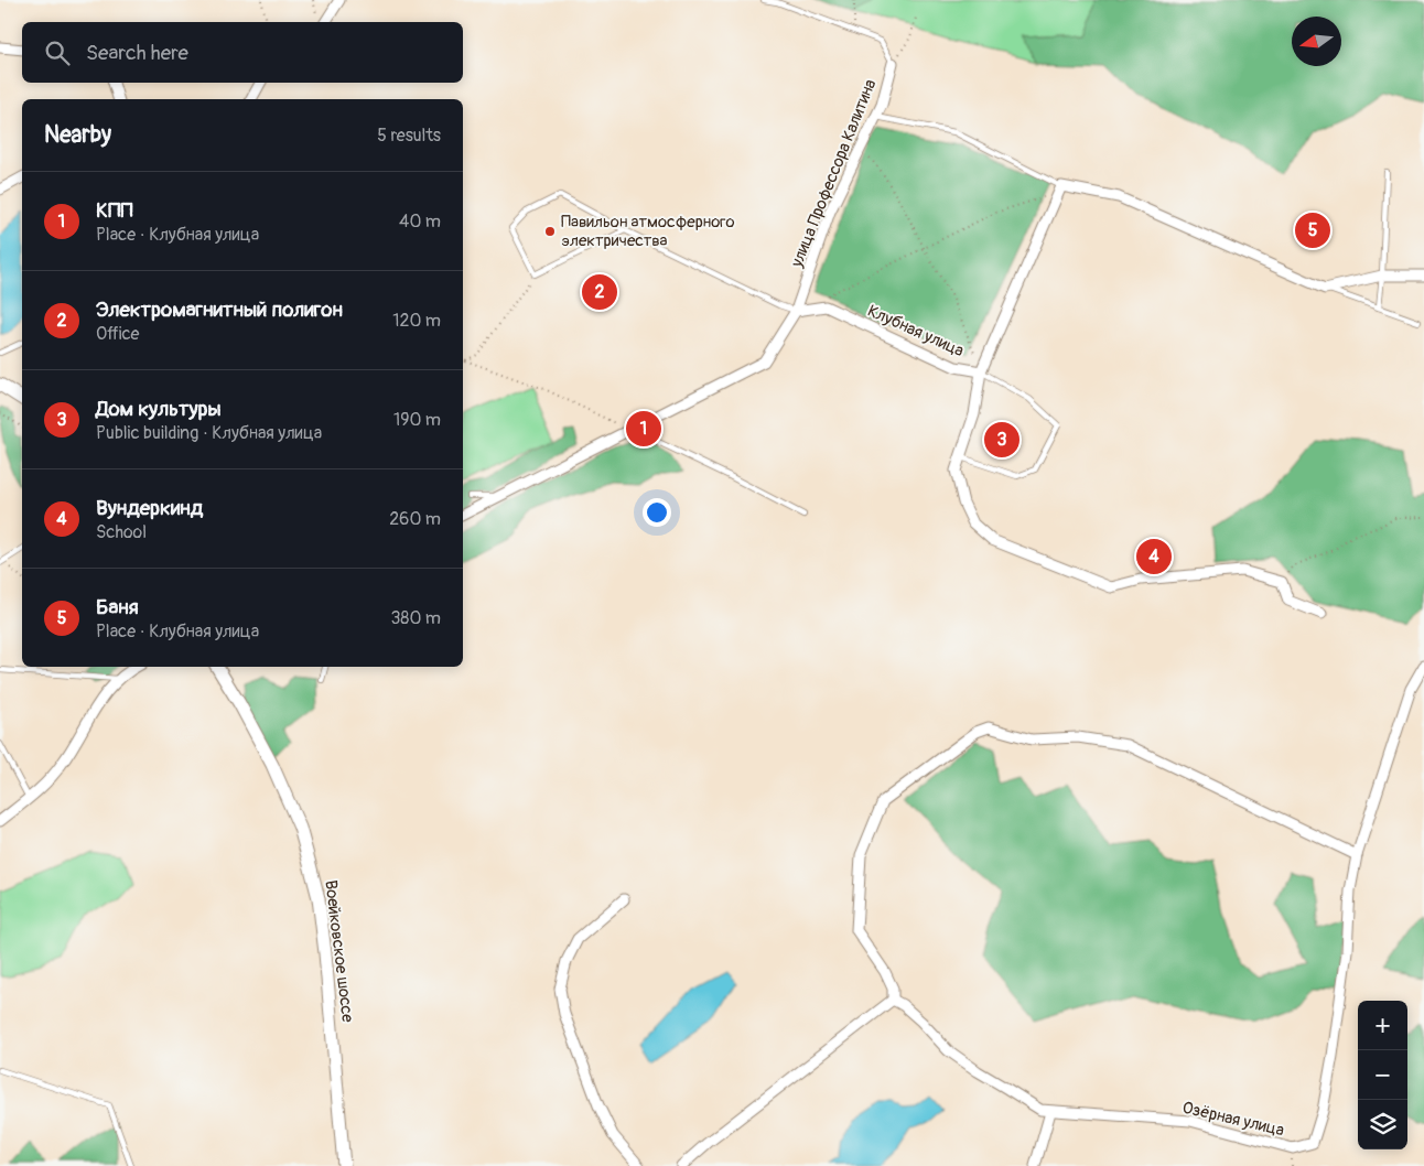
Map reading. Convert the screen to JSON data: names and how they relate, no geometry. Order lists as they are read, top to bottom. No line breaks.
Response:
{"streets":{"street":["улица Профессора Калитина","Клубная улица","Воейковское шоссе","Озёрная улица"]},"crossings":[["улица Профессора Калитина","Клубная улица"]],"places":["Павильон атмосферного электричества"],"north":"left","page":{"search":"Search here","heading":["Nearby","5 results"],"list":[{"mark":"1","name":"КПП","note":"Place · Клубная улица","value":"40 m"},{"mark":"2","name":"Электромагнитный полигон","note":"Office","value":"120 m"},{"mark":"3","name":"Дом культуры","note":"Public building · Клубная улица","value":"190 m"},{"mark":"4","name":"Вундеркинд","note":"School","value":"260 m"},{"mark":"5","name":"Баня","note":"Place · Клубная улица","value":"380 m"}],"pins":["5","2","1","3","4"],"map_buttons":["+","−"]}}
